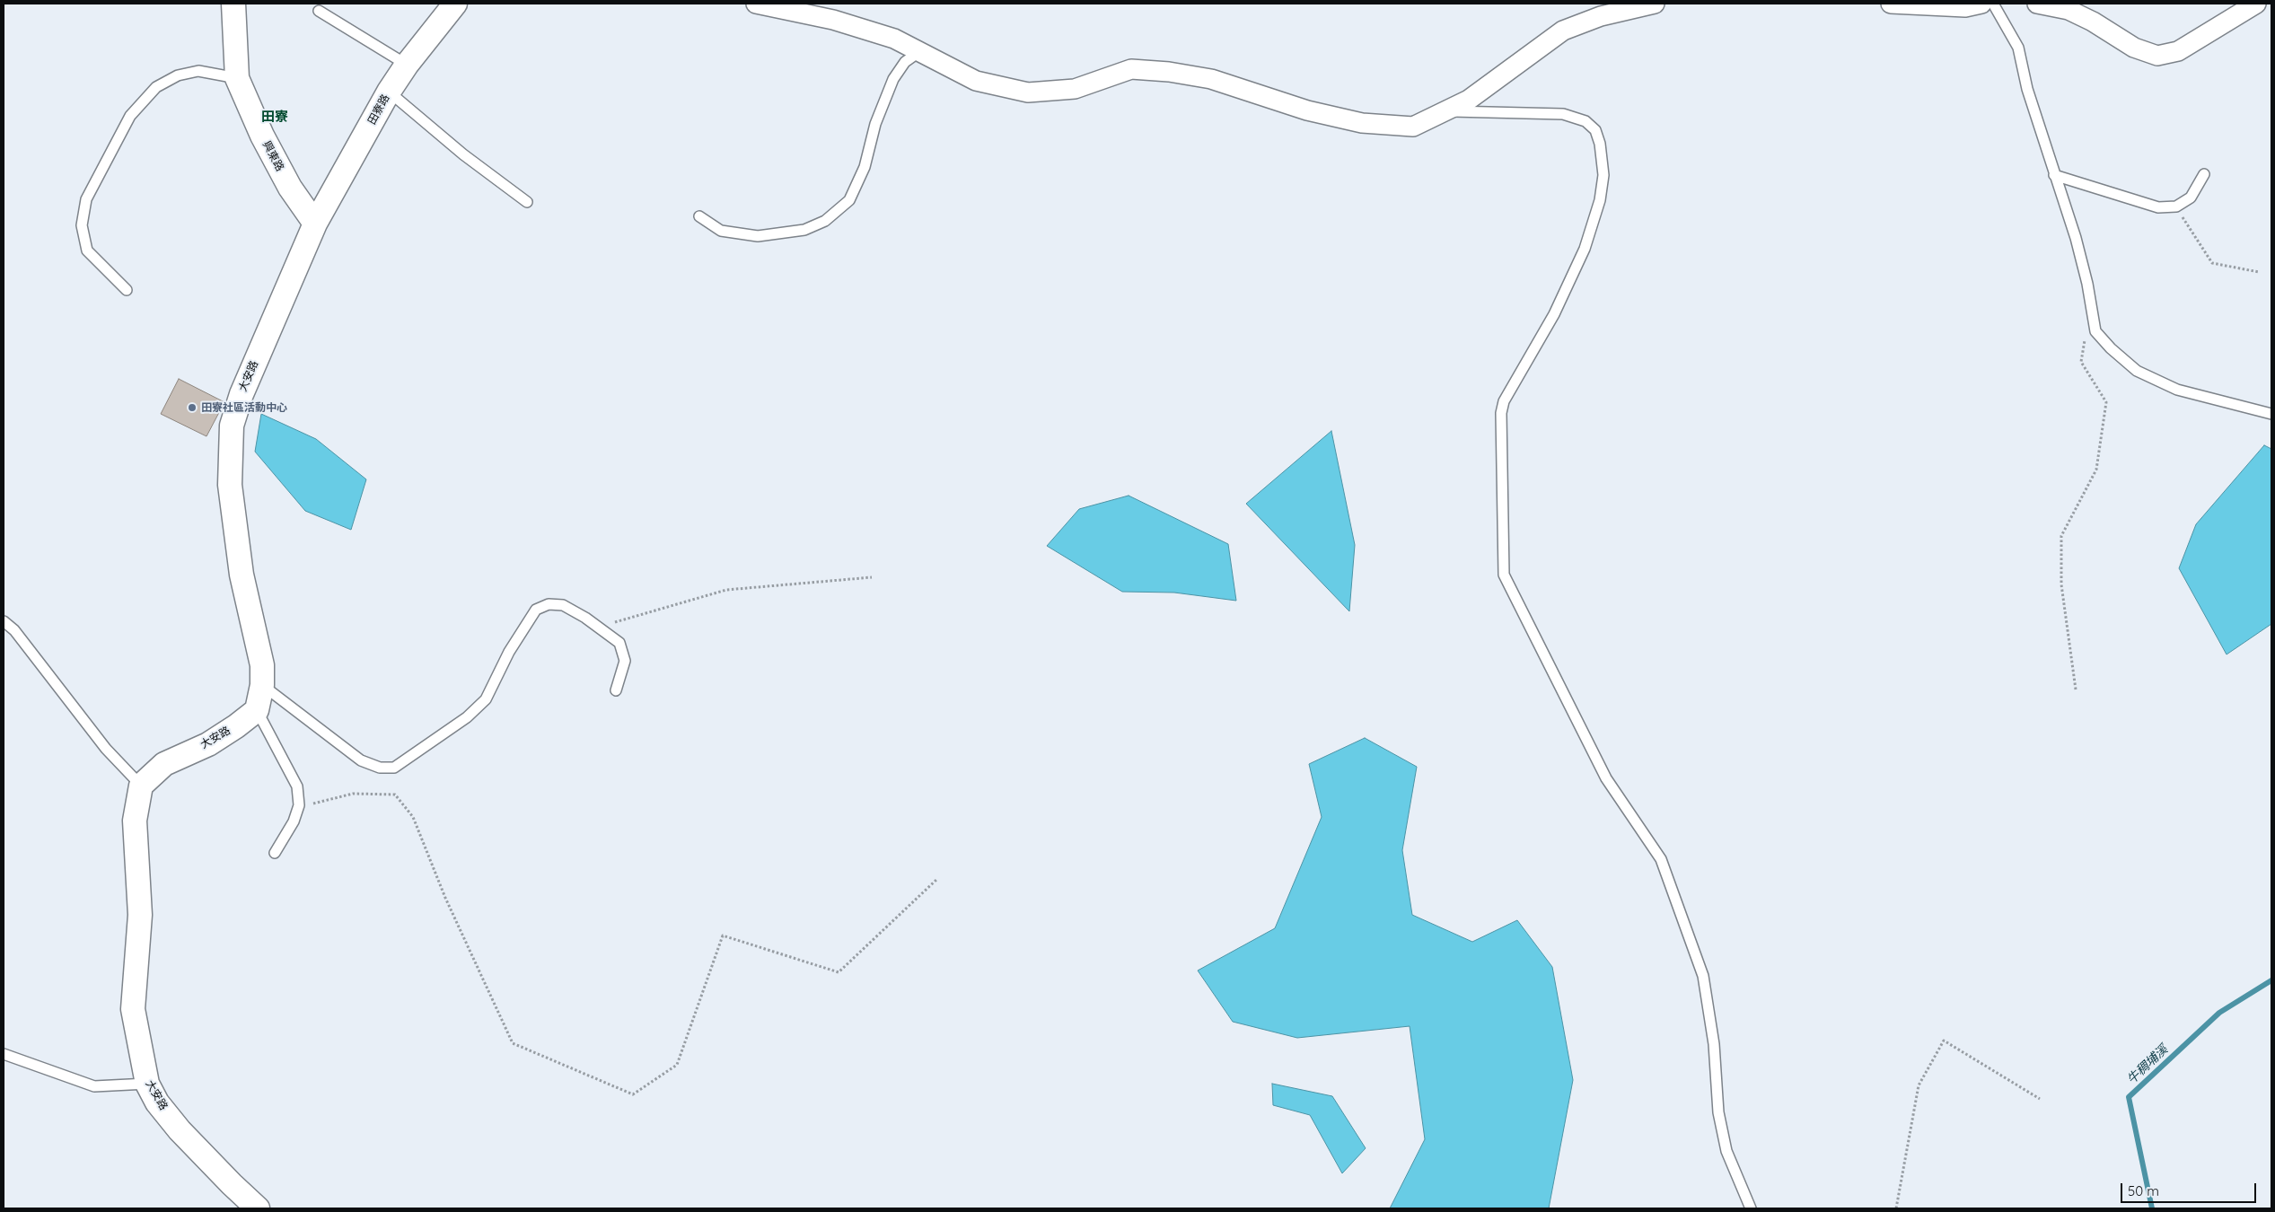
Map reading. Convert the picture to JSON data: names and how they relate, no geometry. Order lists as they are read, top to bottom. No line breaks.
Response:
{"streets":{"street":["田寮路","興東路","大安路"]},"crossings":[["田寮路","興東路"],["田寮路","大安路"],["興東路","大安路"]],"districts":["田寮"],"water":["牛稠埔溪"],"places":["田寮社區活動中心"],"scale_bar":"50 m"}
